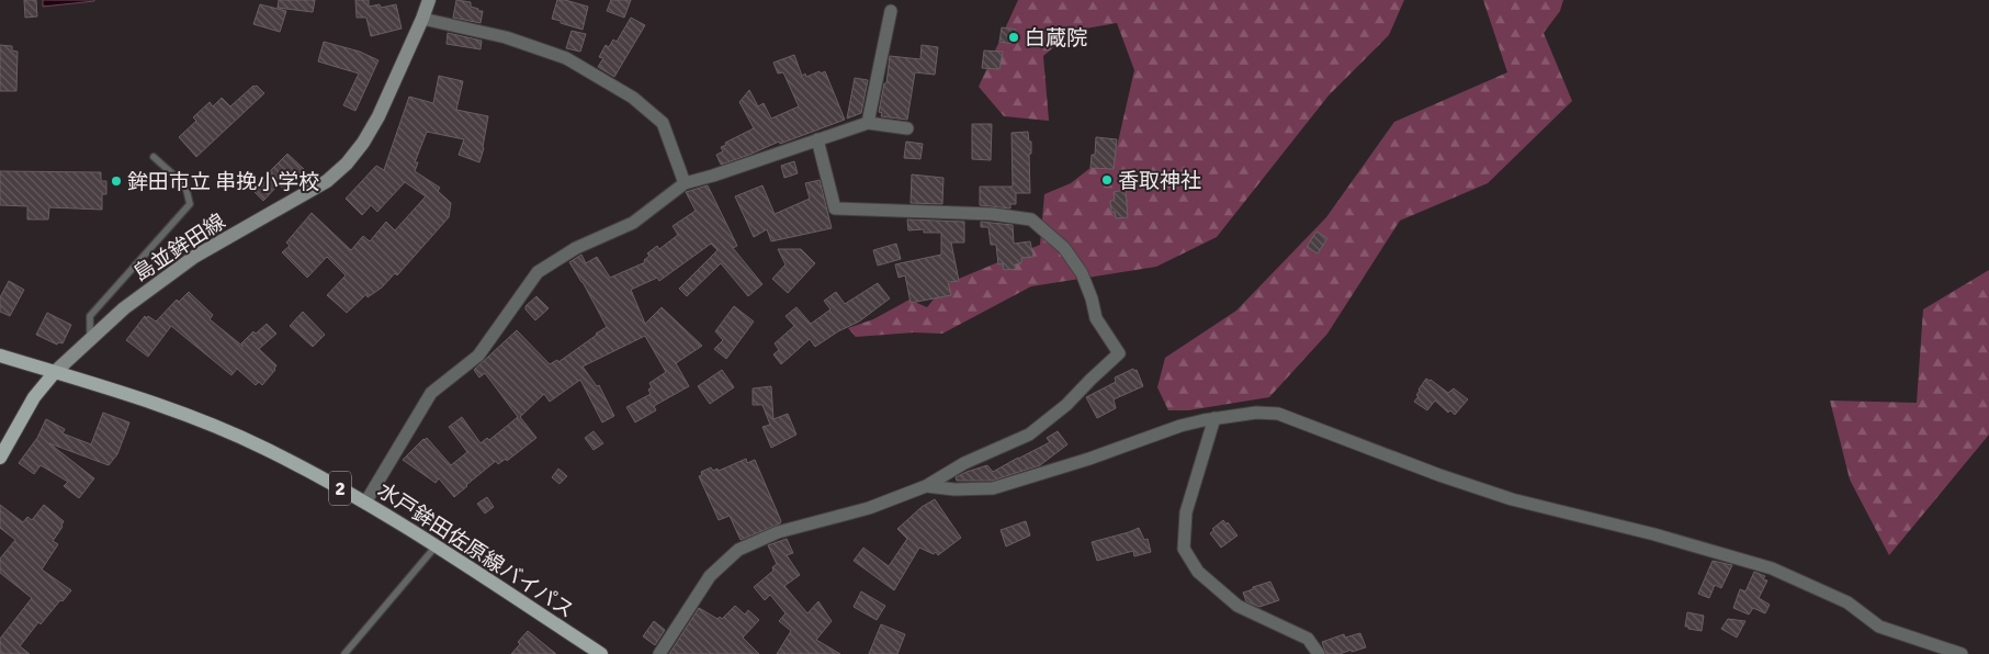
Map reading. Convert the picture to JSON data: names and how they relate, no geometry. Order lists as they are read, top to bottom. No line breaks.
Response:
{"streets":{"main road":["島並鉾田線","2","水戸鉾田佐原線バイパス"]},"crossings":[["島並鉾田線","2"],["島並鉾田線","水戸鉾田佐原線バイパス"],["2","水戸鉾田佐原線バイパス"]],"places":["白蔵院","香取神社","鉾田市立 串挽小学校"]}
